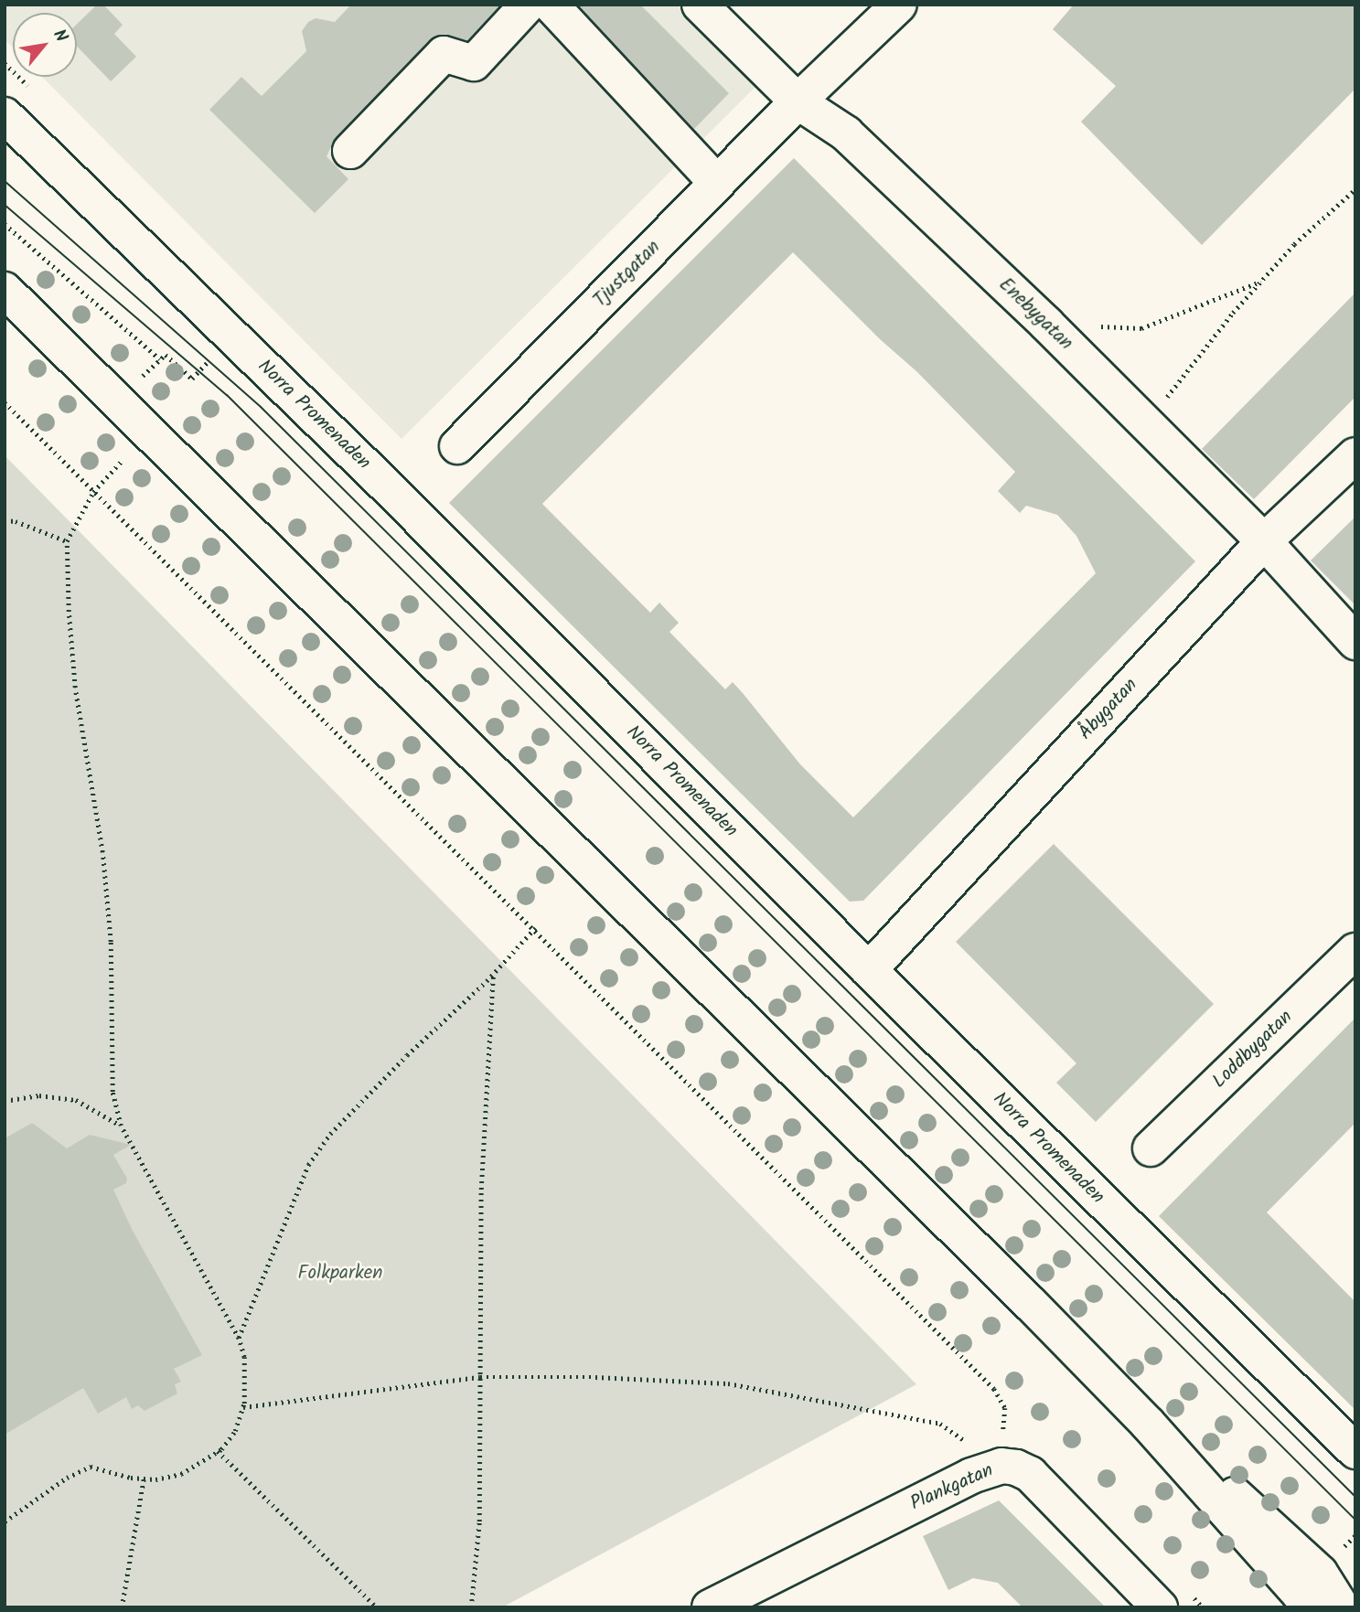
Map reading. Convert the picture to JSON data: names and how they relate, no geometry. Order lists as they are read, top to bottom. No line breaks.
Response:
{"streets":{"main road":["Tjustgatan","Enebygatan","Norra Promenaden","Åbygatan","Loddbygatan","Plankgatan"]},"crossings":[["Tjustgatan","Enebygatan"],["Enebygatan","Åbygatan"],["Norra Promenaden","Åbygatan"]],"parks":["Folkparken"],"north":"top right"}
